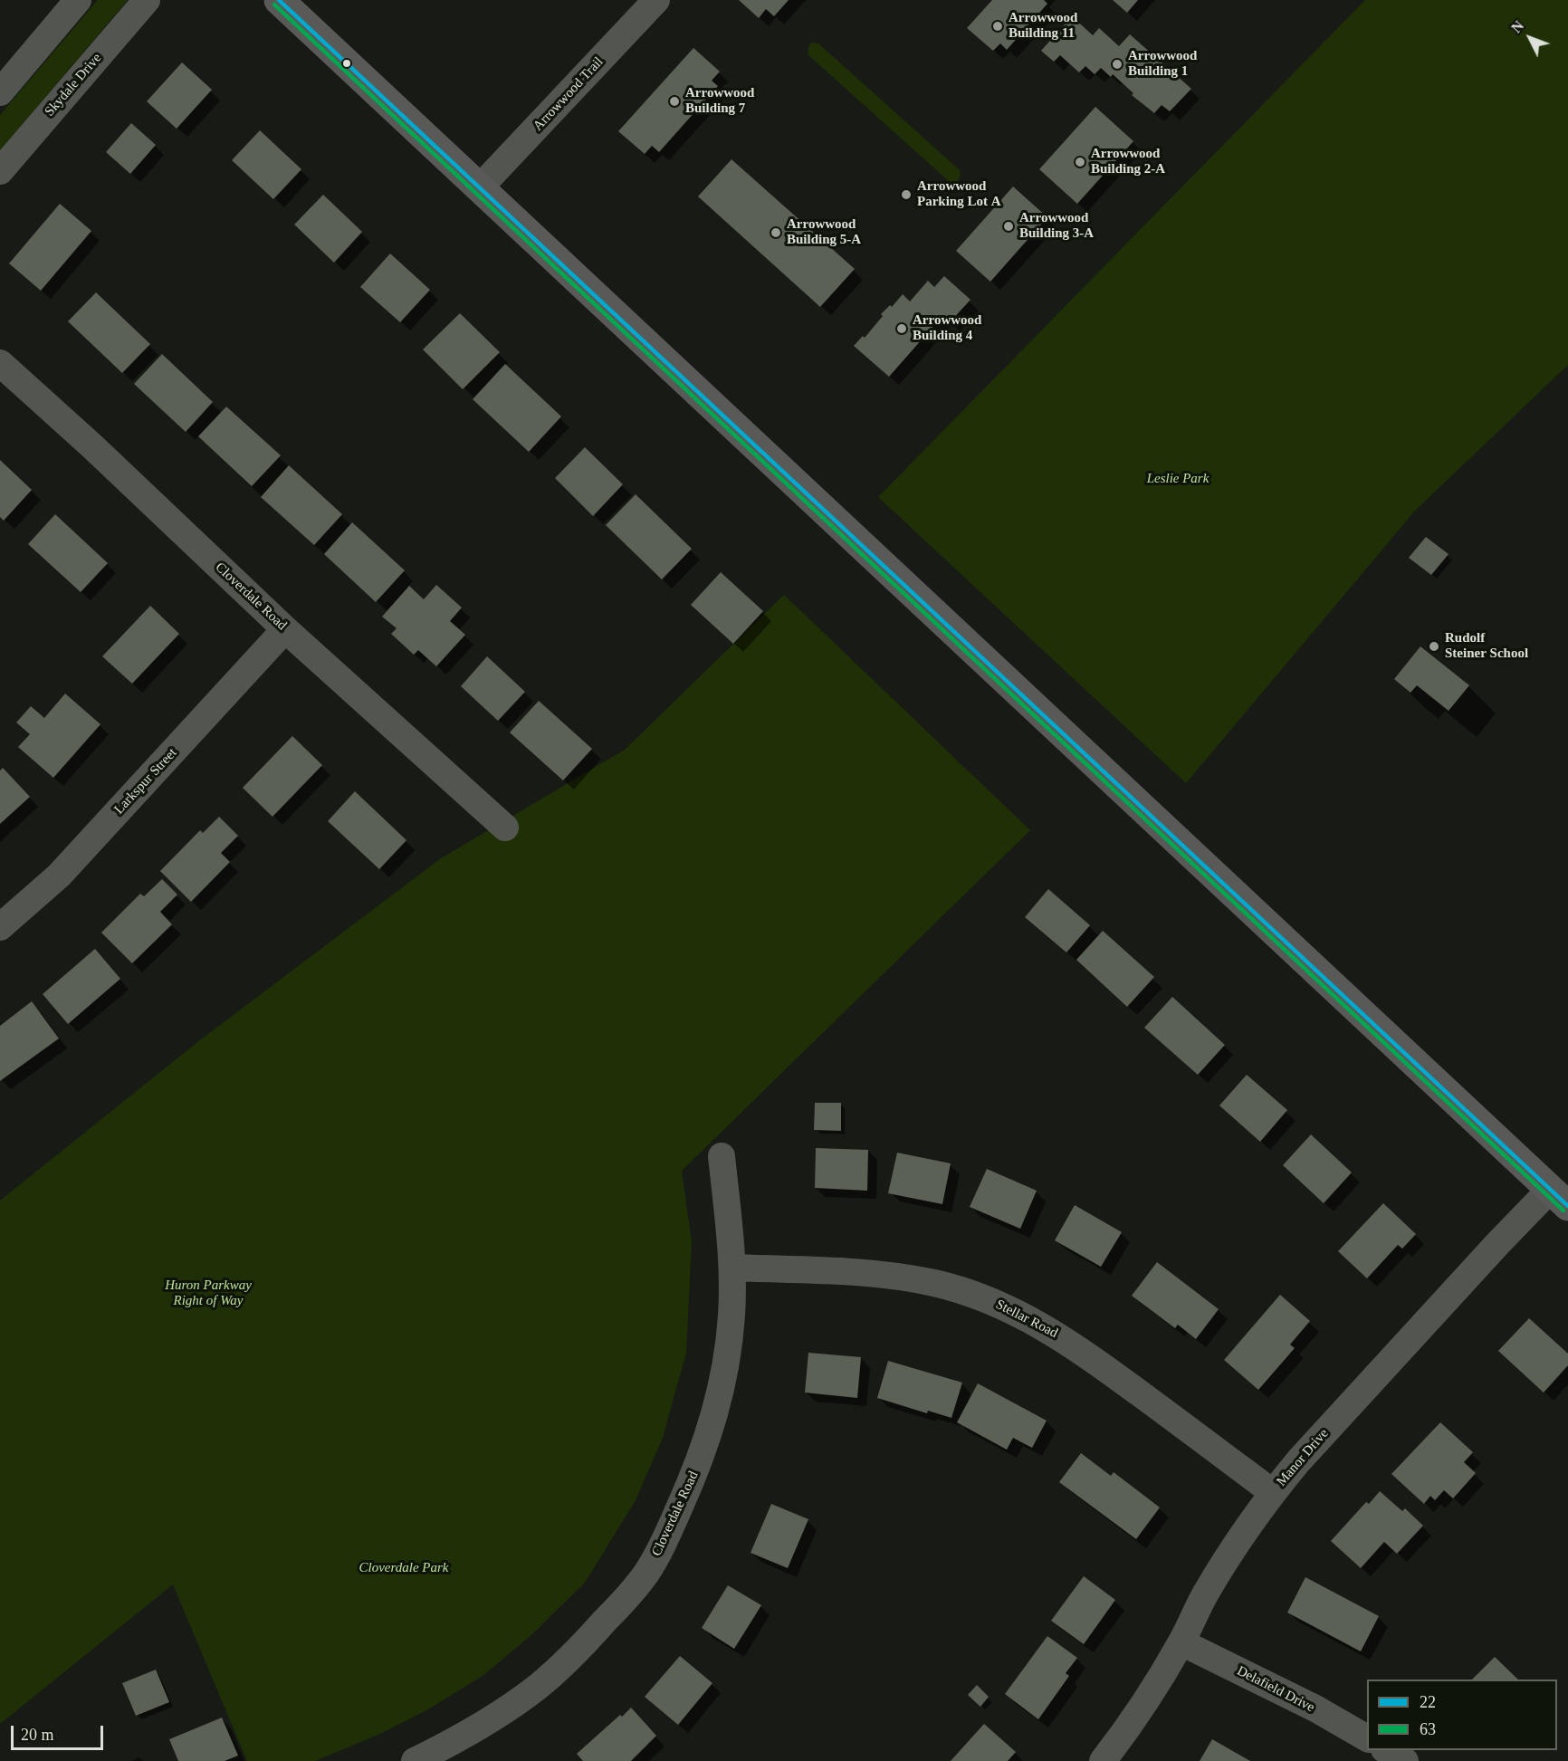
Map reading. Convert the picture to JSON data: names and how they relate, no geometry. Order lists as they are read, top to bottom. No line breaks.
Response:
{"streets":{"street":["Skydale Drive","Arrowwood Trail","Cloverdale Road","Larkspur Street","Stellar Road","Manor Drive","Delafield Drive"]},"crossings":[["Cloverdale Road","Larkspur Street"],["Cloverdale Road","Stellar Road"],["Stellar Road","Manor Drive"],["Manor Drive","Delafield Drive"]],"parks":["Leslie Park","Huron Parkway Right of Way","Cloverdale Park"],"places":["Arrowwood Building 11","Arrowwood Building 1","Arrowwood Building 7","Arrowwood Building 2-A","Arrowwood Parking Lot A","Arrowwood Building 3-A","Arrowwood Building 5-A","Arrowwood Building 4","Rudolf Steiner School"],"lines":["transit line 22","transit line 63"],"legend":["22","63"],"scale_bar":"20 m","north":"top left"}
